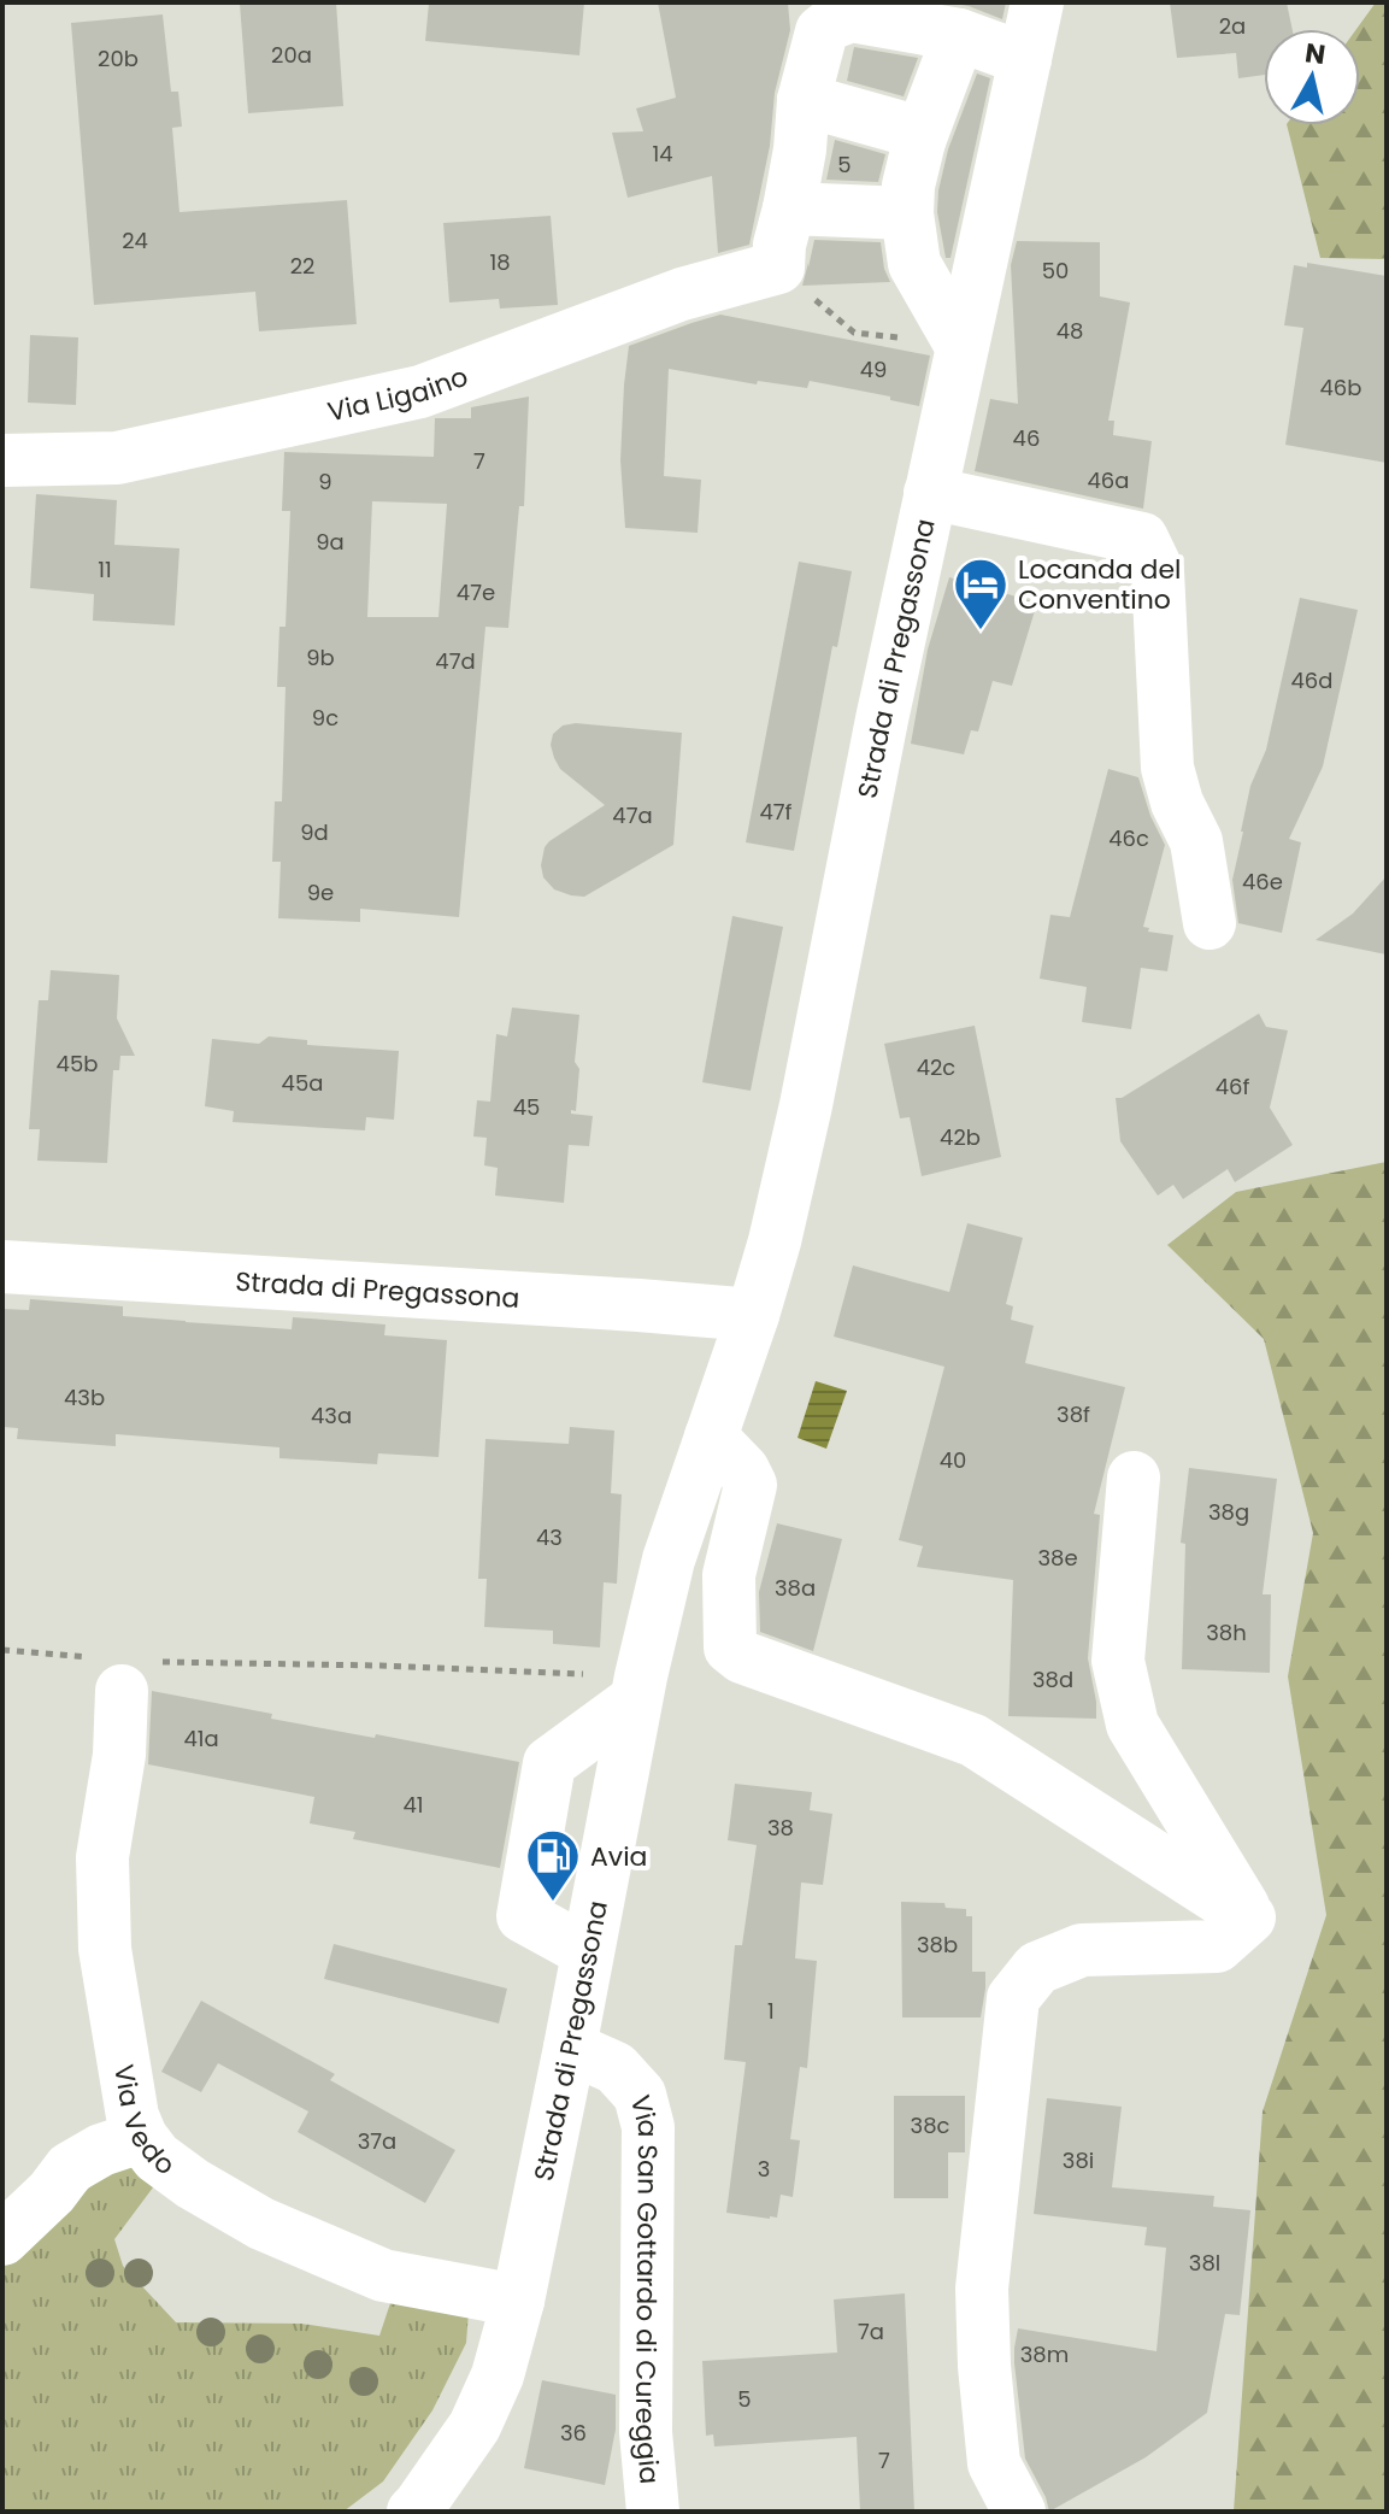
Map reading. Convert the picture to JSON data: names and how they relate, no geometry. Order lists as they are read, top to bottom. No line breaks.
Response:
{"streets":{"street":["Via Ligaino","Strada di Pregassona","Via Vedo","Via San Gottardo di Cureggia"]},"crossings":[["Strada di Pregassona","Via Vedo"],["Strada di Pregassona","Via San Gottardo di Cureggia"]],"places":{"hotel":["Locanda del Conventino"],"fuel station":["Avia"]},"house_numbers":["2a","20a","20b","14","5","24","18","22","50","48","49","46b","46","7","46a","9","9a","11","47e","9b","47d","46d","9c","47f","47a","9d","46c","46e","9e","45b","42c","45a","46f","45","42b","43b","38f","43a","40","38g","43","38e","38a","38h","38d","41a","41","38","38b","1","38c","37a","38i","3","38l","7a","38m","5","36","7"],"north":"top"}
